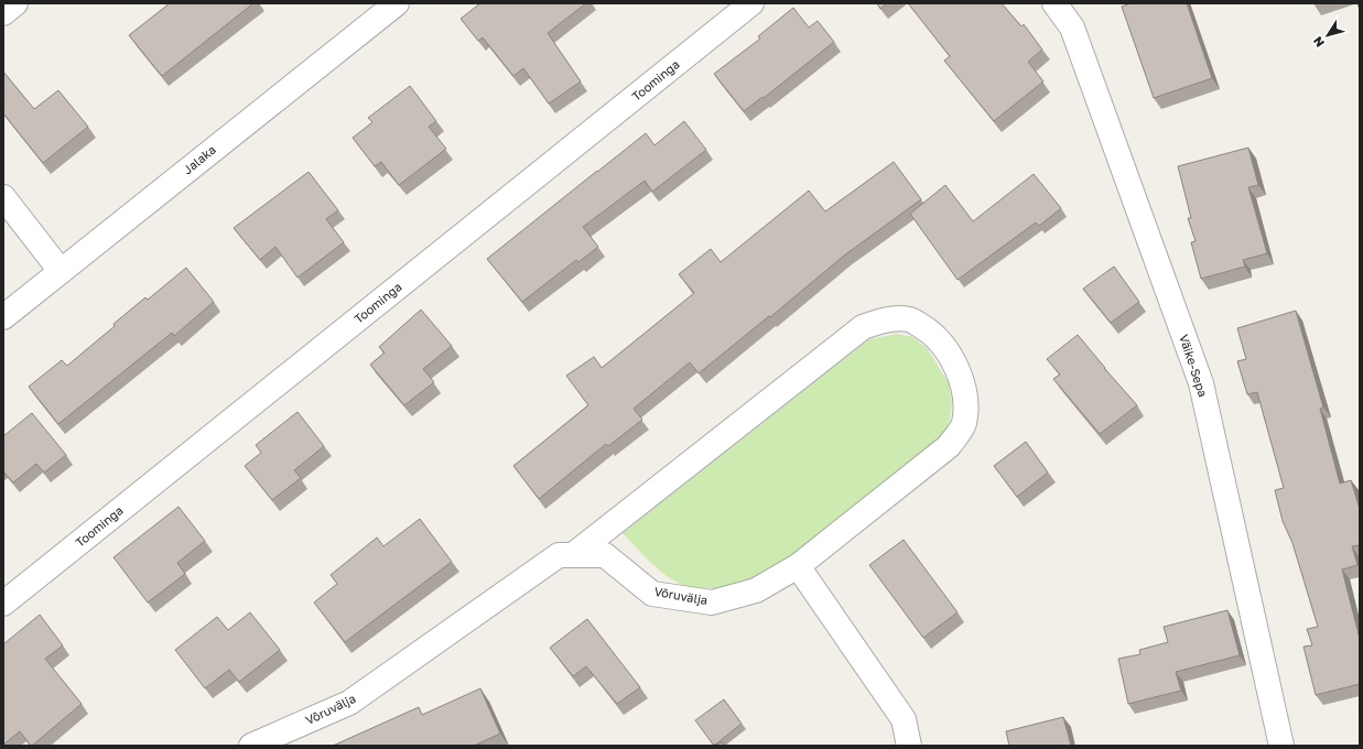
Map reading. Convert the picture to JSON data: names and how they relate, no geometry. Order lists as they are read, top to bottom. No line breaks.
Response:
{"streets":{"street":["Toominga","Jalaka","Väike-Sepa","Võruvälja"]},"north":"bottom left"}
